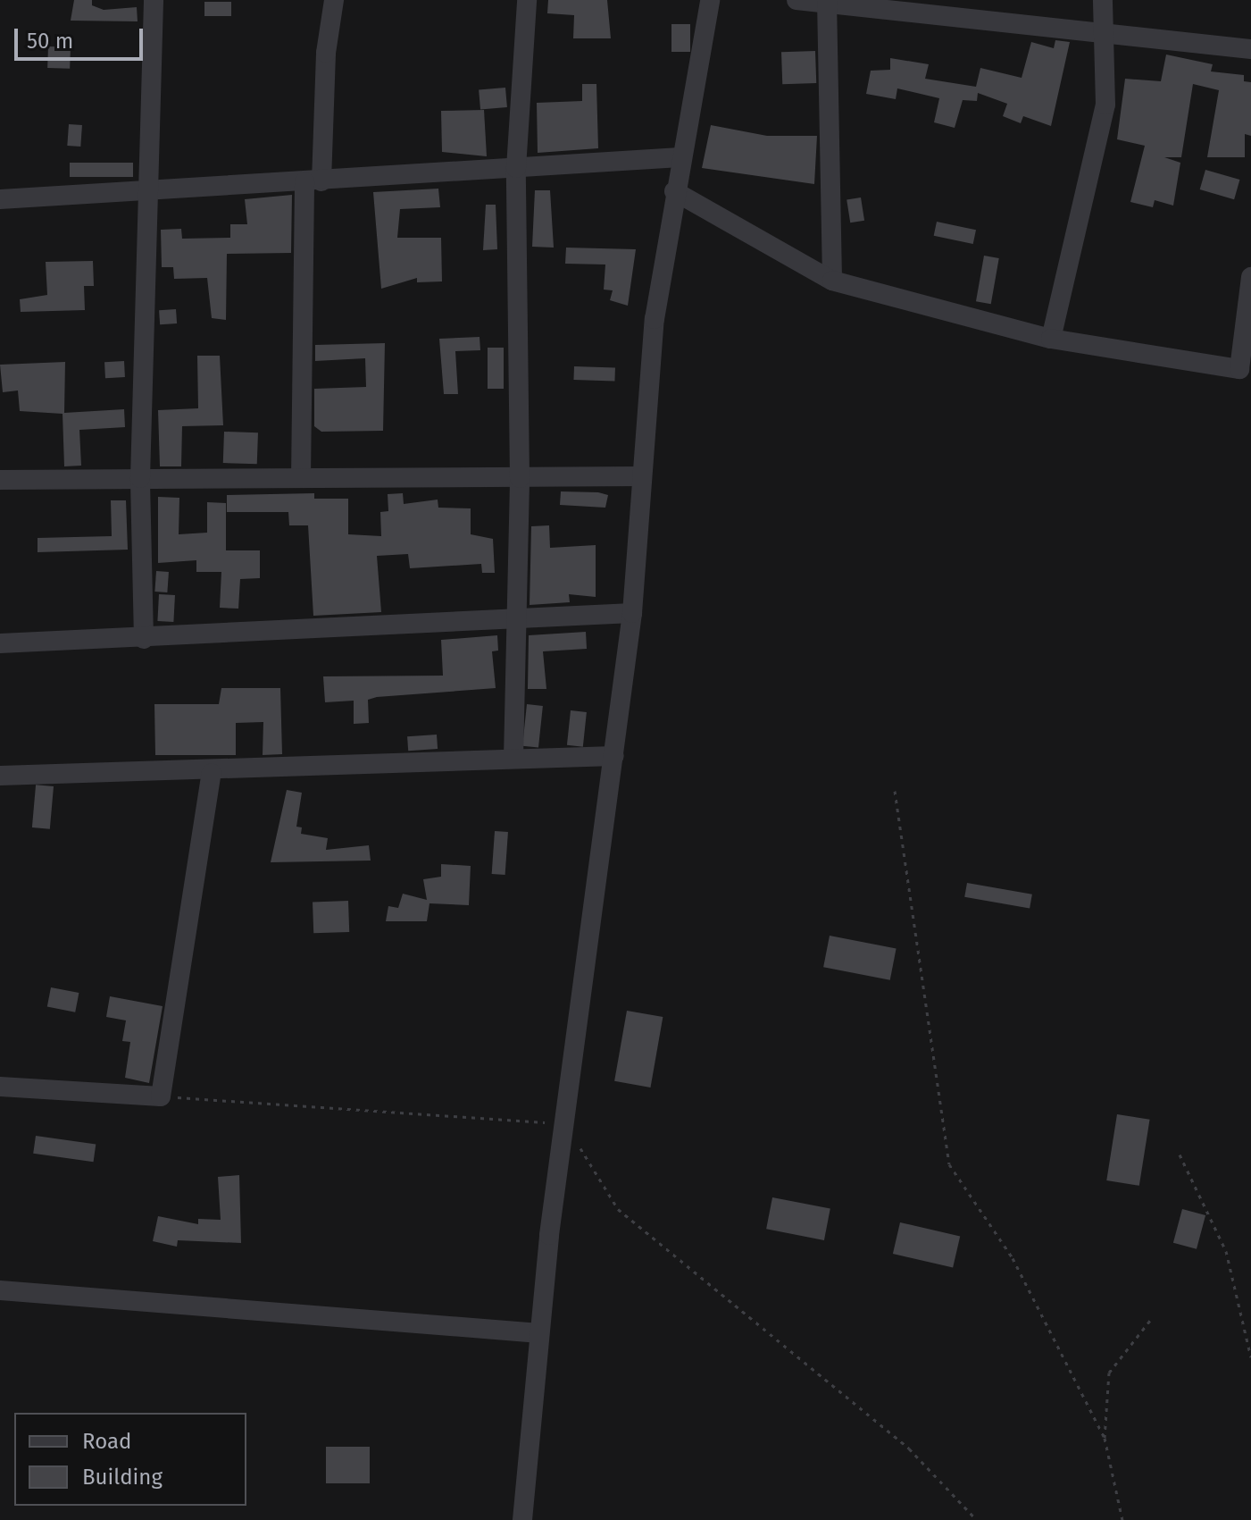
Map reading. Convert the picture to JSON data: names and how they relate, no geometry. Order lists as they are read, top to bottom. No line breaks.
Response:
{"legend":["Road","Building"],"scale_bar":"50 m"}
